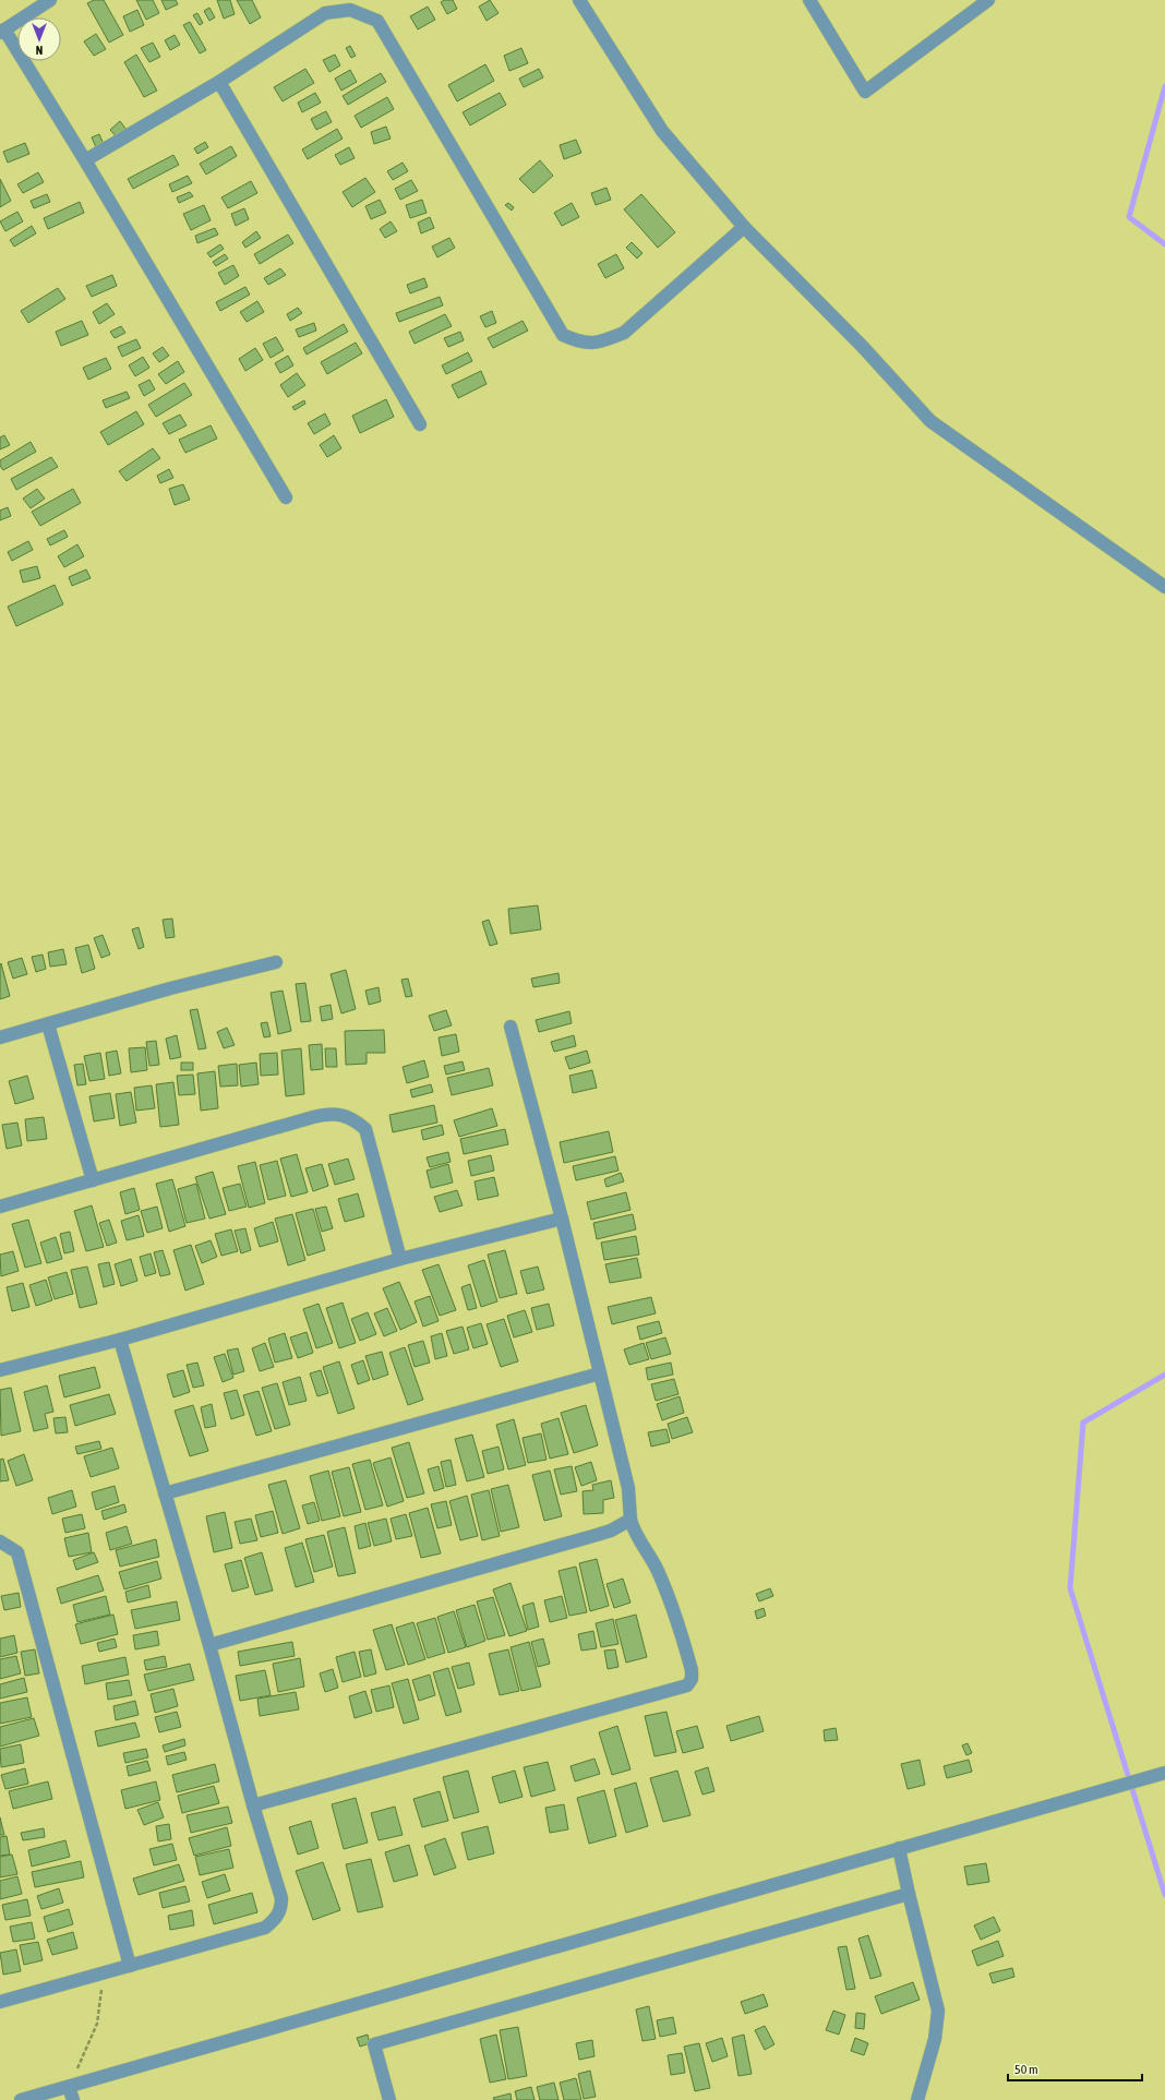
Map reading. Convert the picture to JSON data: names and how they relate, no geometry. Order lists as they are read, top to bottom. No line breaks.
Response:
{"scale_bar":"50 m","north":"bottom"}
